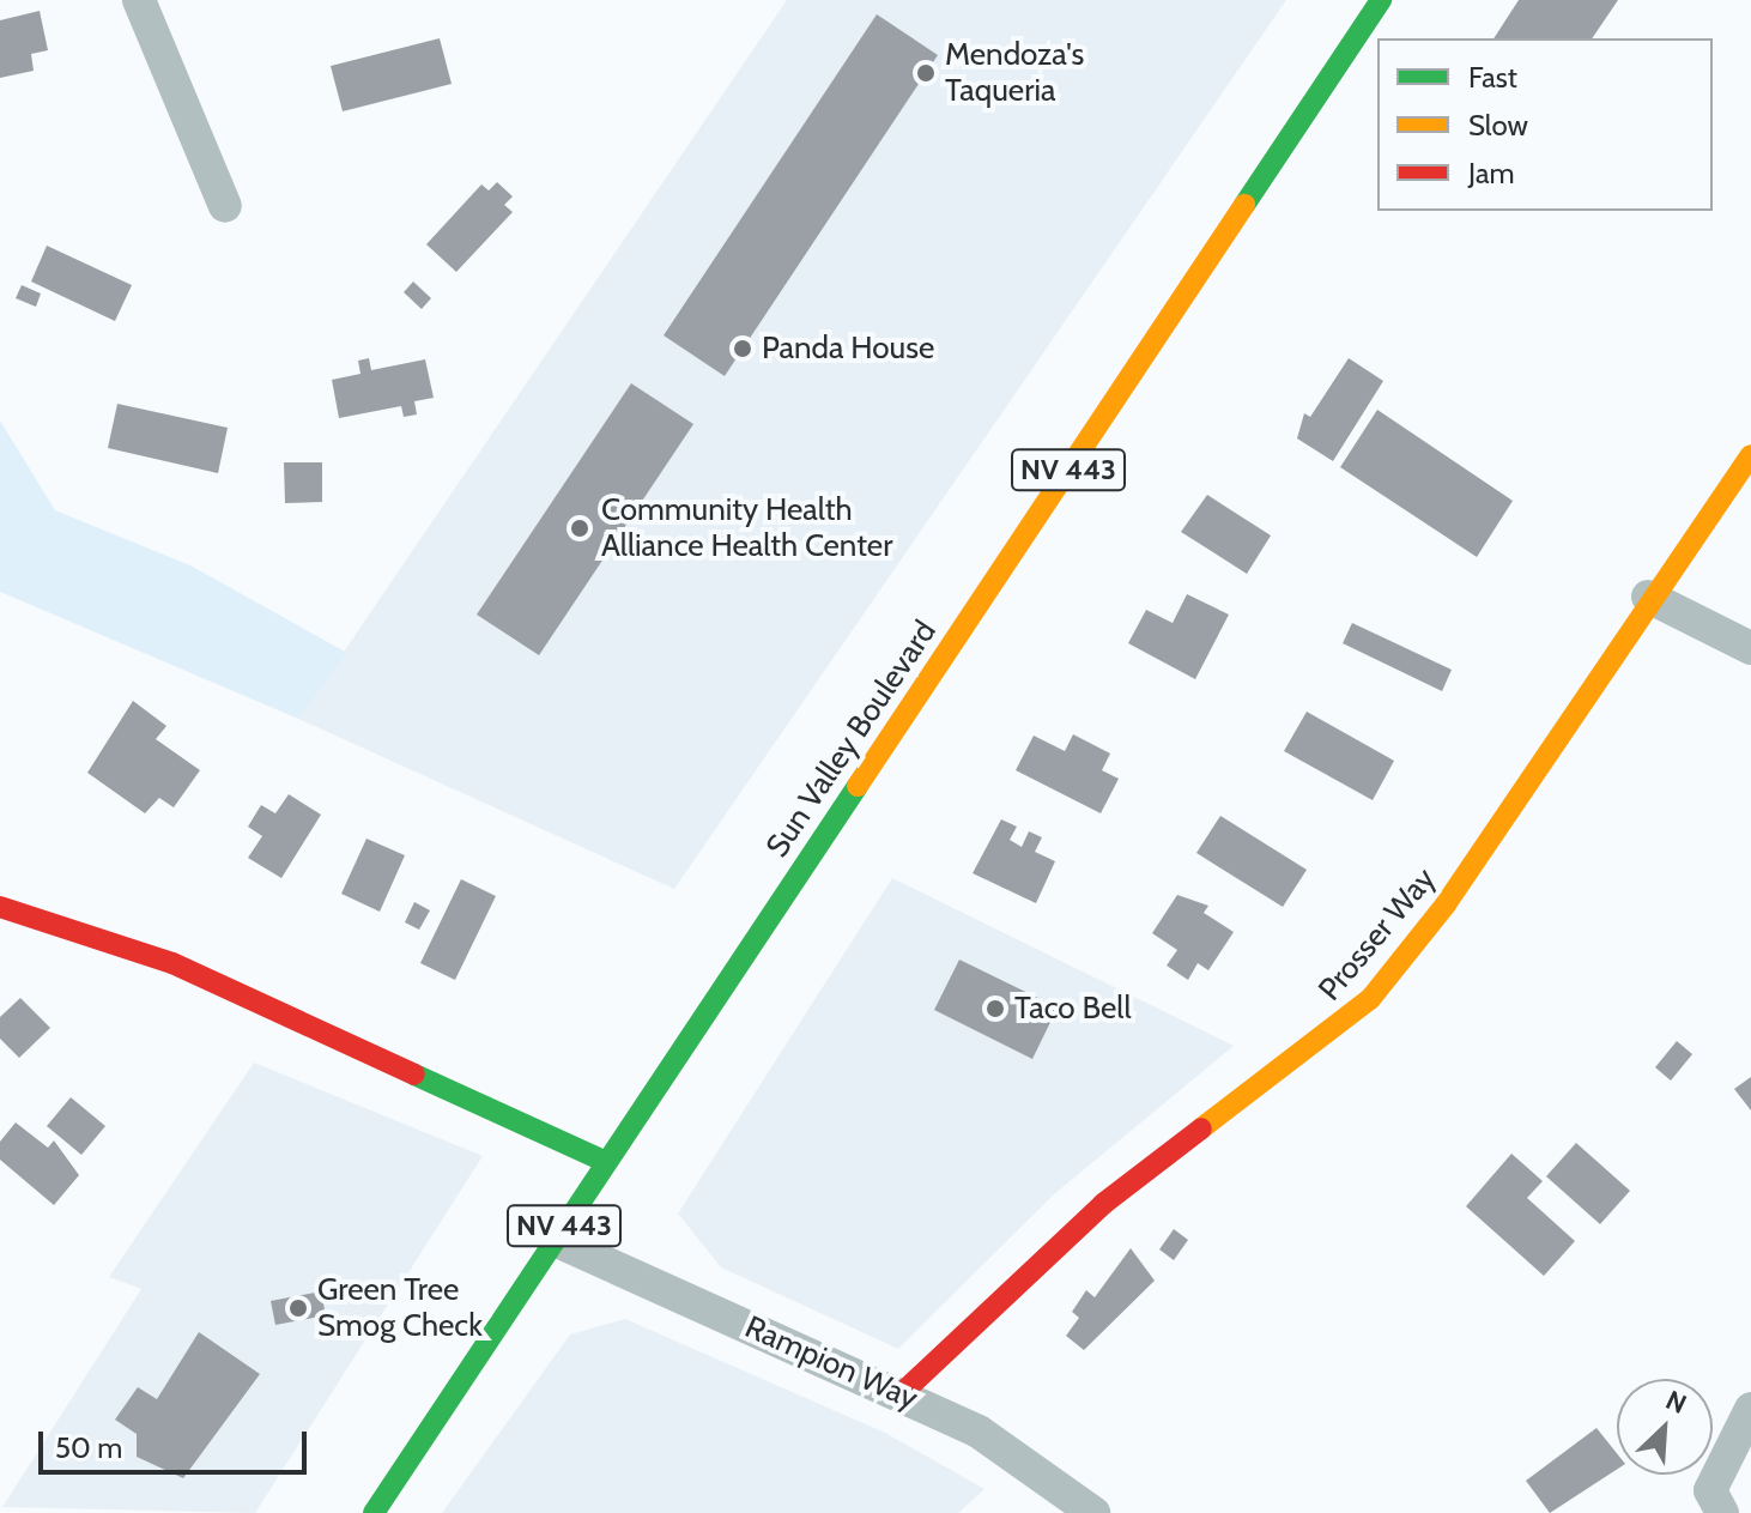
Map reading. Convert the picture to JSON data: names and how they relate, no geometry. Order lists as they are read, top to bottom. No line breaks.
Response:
{"streets":{"street":["NV 443","Sun Valley Boulevard","Prosser Way","Rampion Way"]},"crossings":[["Sun Valley Boulevard","Rampion Way"],["Prosser Way","Rampion Way"]],"places":["Mendoza's Taqueria","Panda House","Community Health Alliance Health Center","Taco Bell","Green Tree Smog Check"],"legend":["Fast","Slow","Jam"],"scale_bar":"50 m","north":"top right"}
